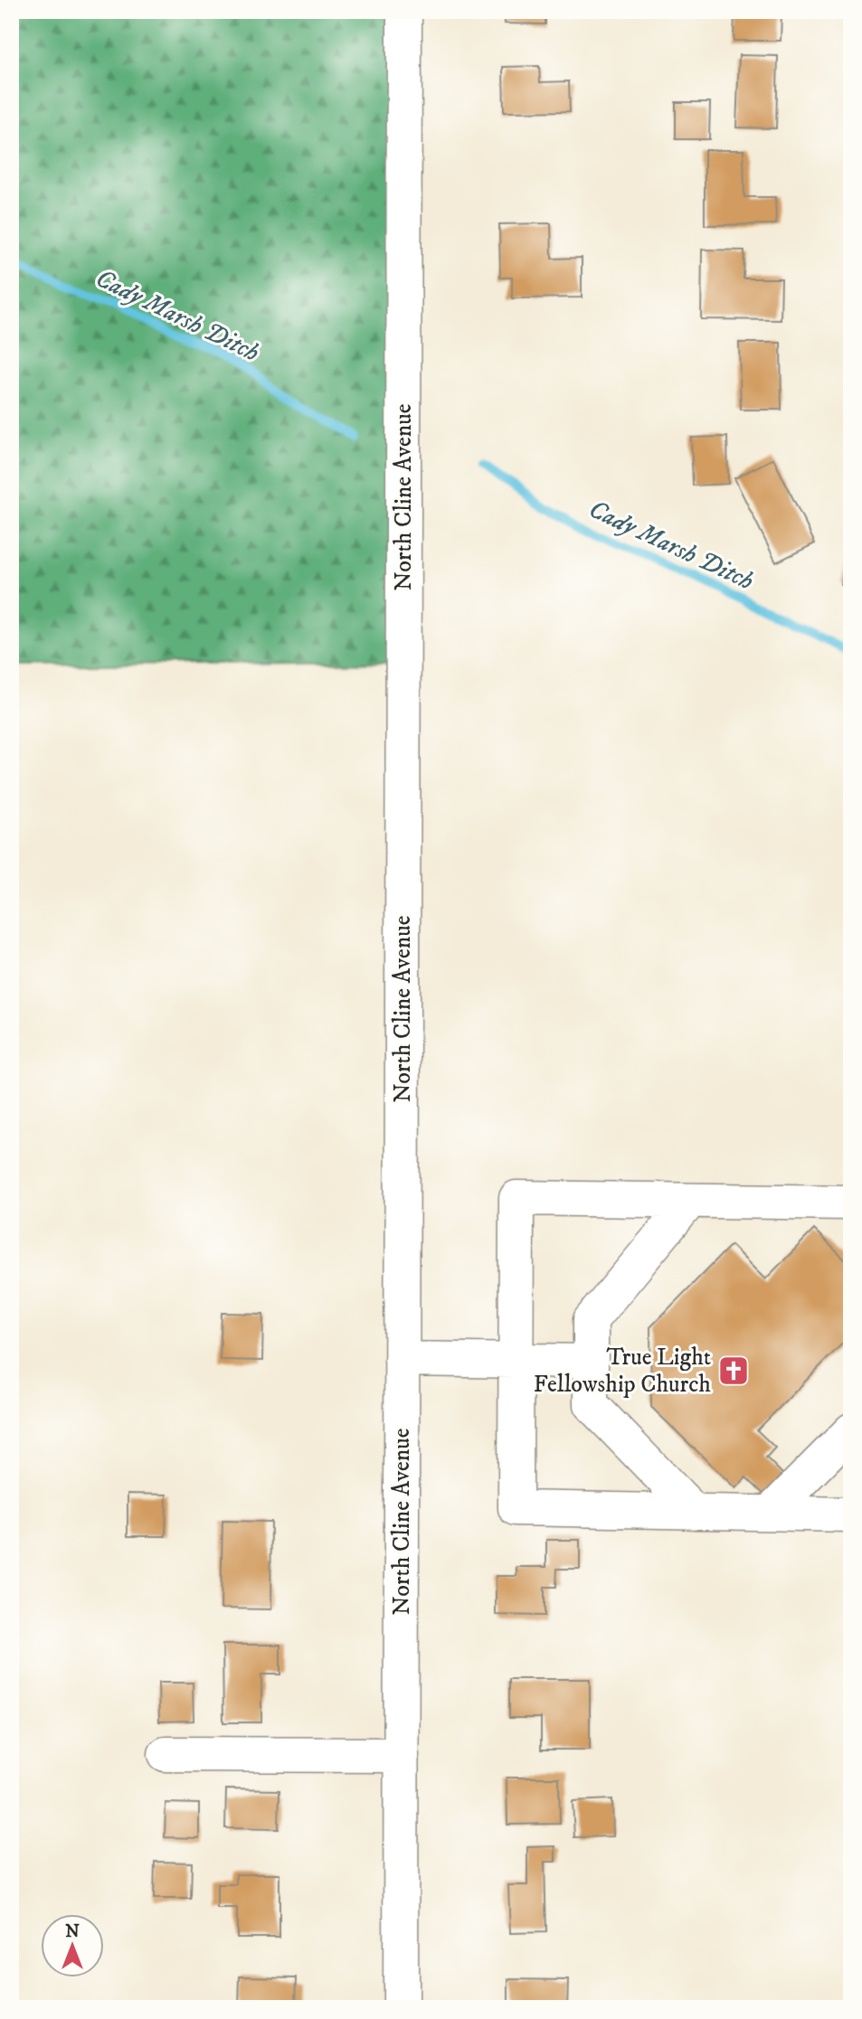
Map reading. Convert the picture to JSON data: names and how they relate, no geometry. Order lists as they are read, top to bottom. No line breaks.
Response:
{"streets":{"street":["North Cline Avenue"]},"water":["Cady Marsh Ditch"],"places":{"church":["True Light Fellowship Church"]},"north":"top"}
